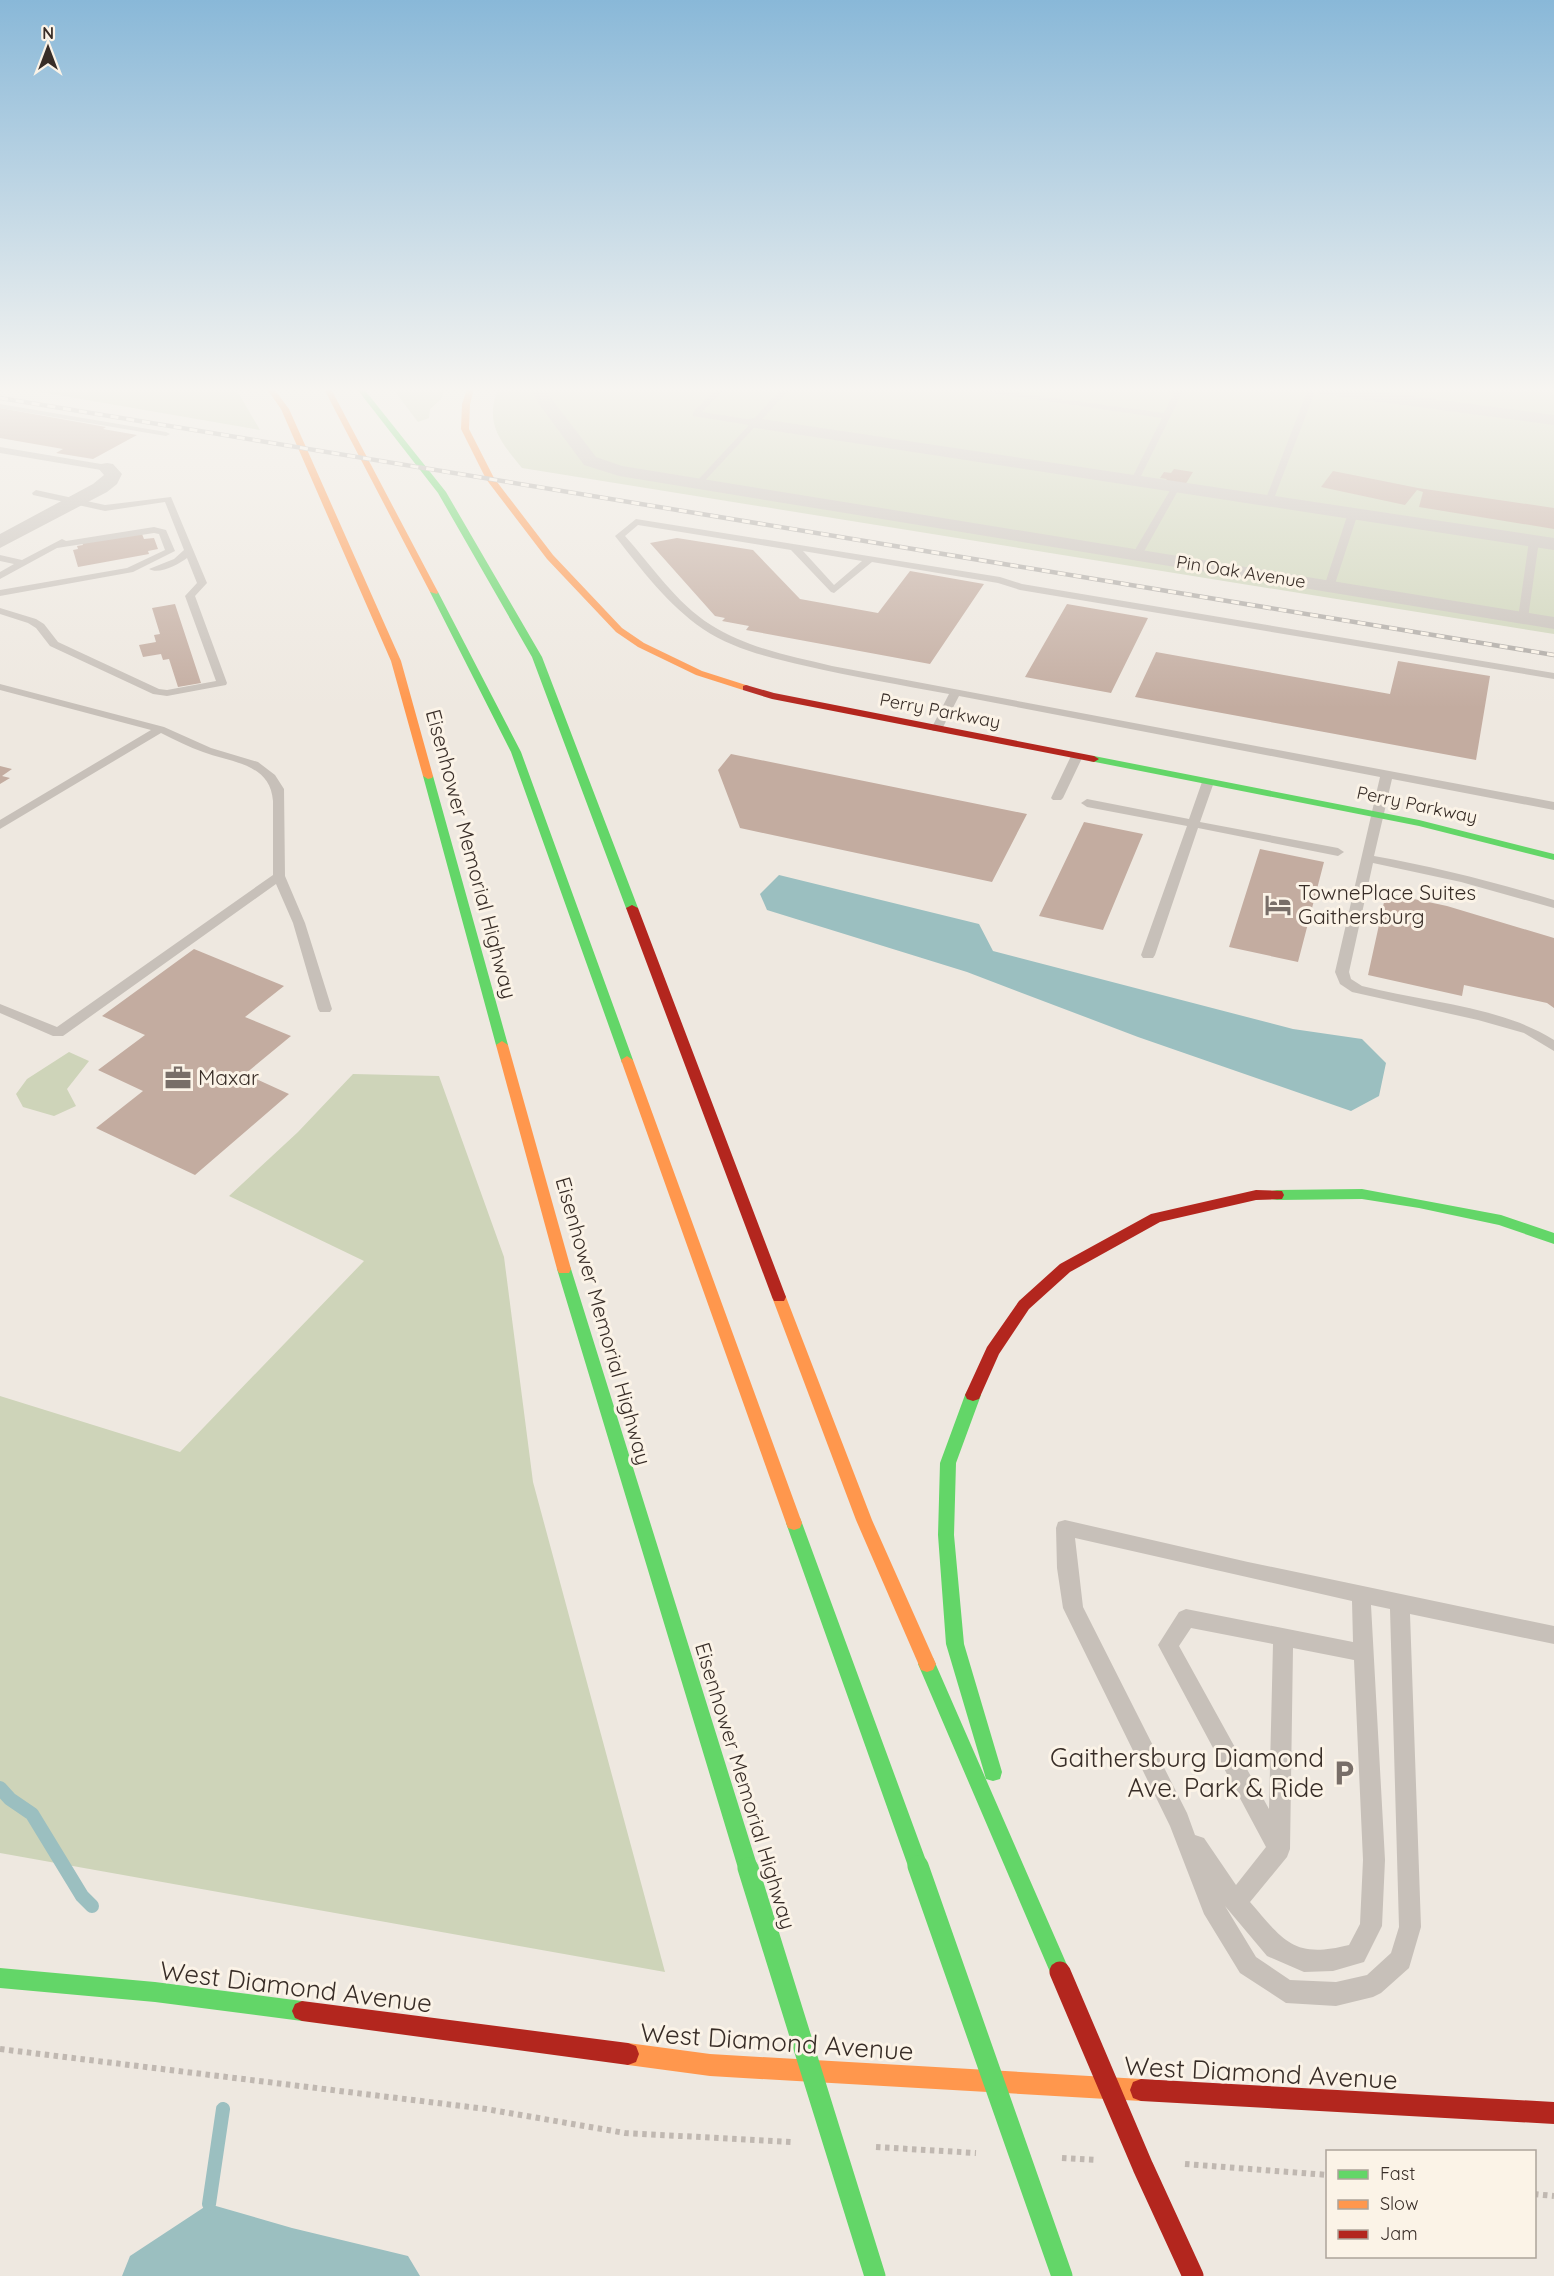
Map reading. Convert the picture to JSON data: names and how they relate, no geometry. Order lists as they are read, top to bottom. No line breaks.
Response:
{"streets":{"main road":["Perry Parkway","Eisenhower Memorial Highway","West Diamond Avenue"],"street":["Pin Oak Avenue"]},"places":{"hotel":["TownePlace Suites Gaithersburg"],"office":["Maxar"],"parking":["Gaithersburg Diamond Ave. Park & Ride"]},"legend":["Fast","Slow","Jam"],"north":"top"}
